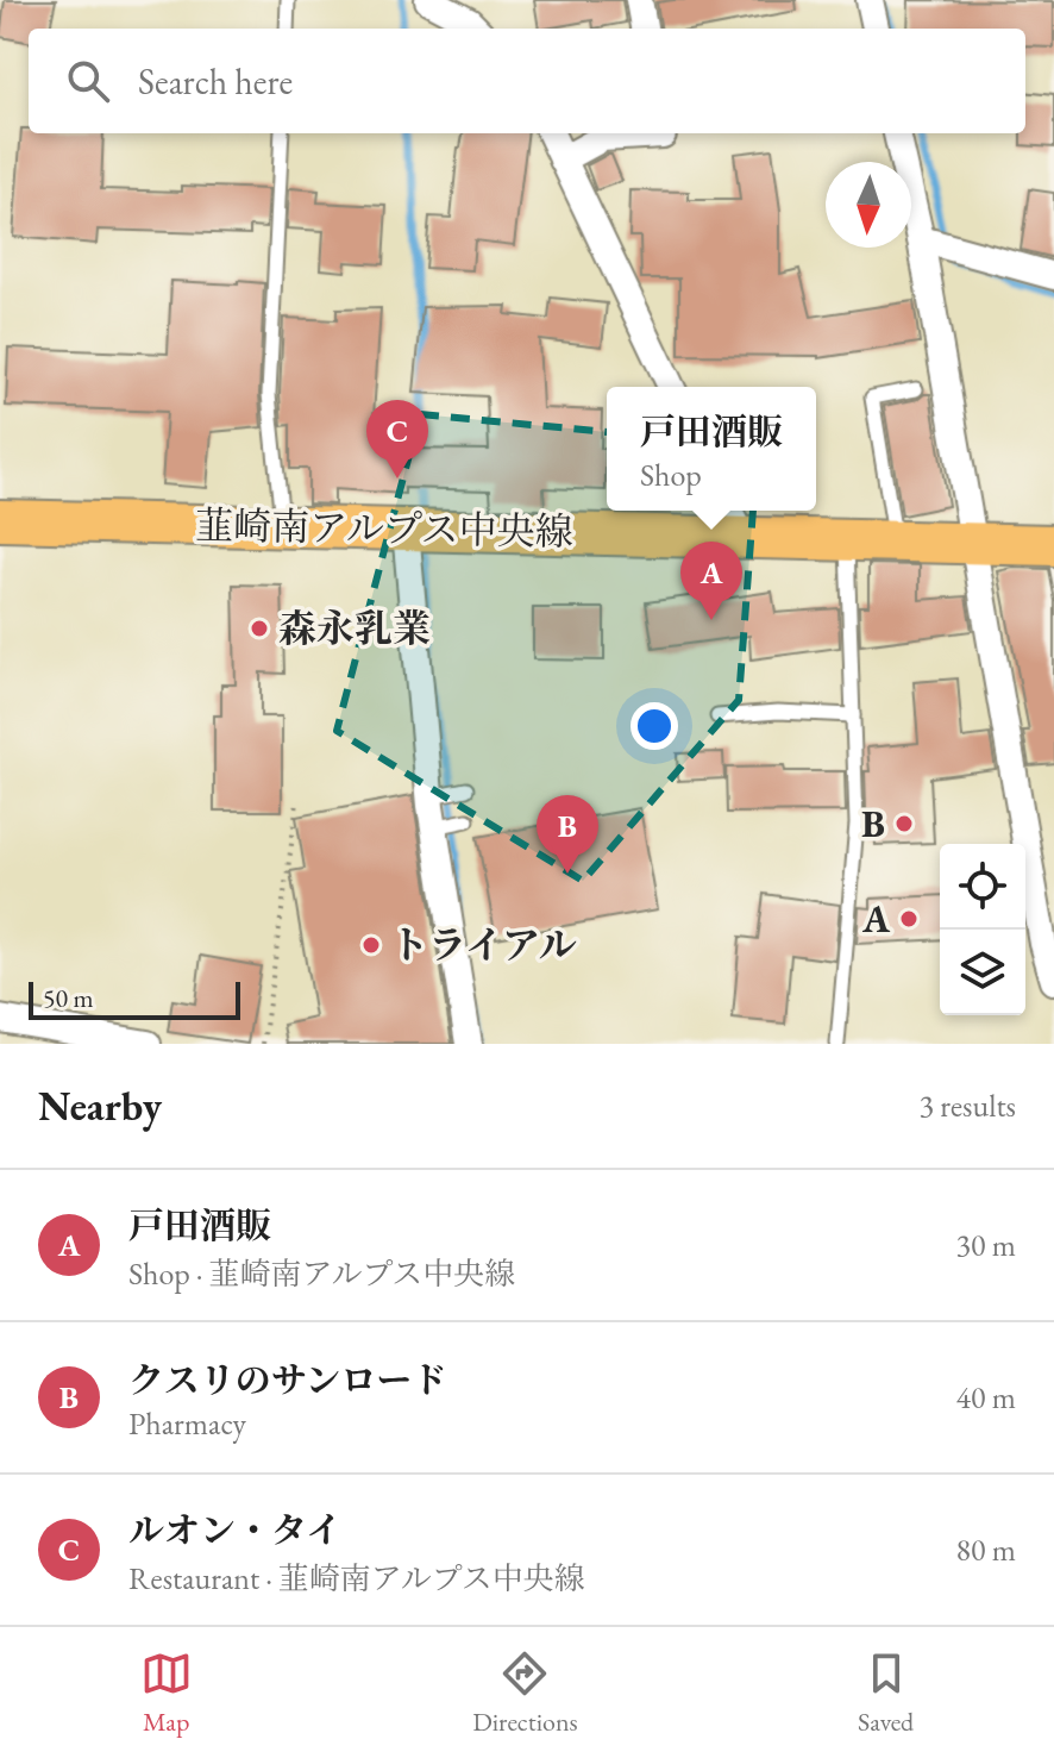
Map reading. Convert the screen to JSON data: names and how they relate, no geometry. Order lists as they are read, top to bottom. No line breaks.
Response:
{"streets":{"main road":["韮崎南アルプス中央線"]},"places":["森永乳業","B","A","トライアル"],"scale_bar":"50 m","north":"bottom","page":{"search":"Search here","popup":["戸田酒販","Shop"],"pins":["C","A","B"],"scale":"50 m","heading":["Nearby","3 results"],"list":[{"mark":"A","name":"戸田酒販","note":"Shop · 韮崎南アルプス中央線","value":"30 m"},{"mark":"B","name":"クスリのサンロード","note":"Pharmacy","value":"40 m"},{"mark":"C","name":"ルオン・タイ","note":"Restaurant · 韮崎南アルプス中央線","value":"80 m"}],"nav":["Map","Directions","Saved"]}}
